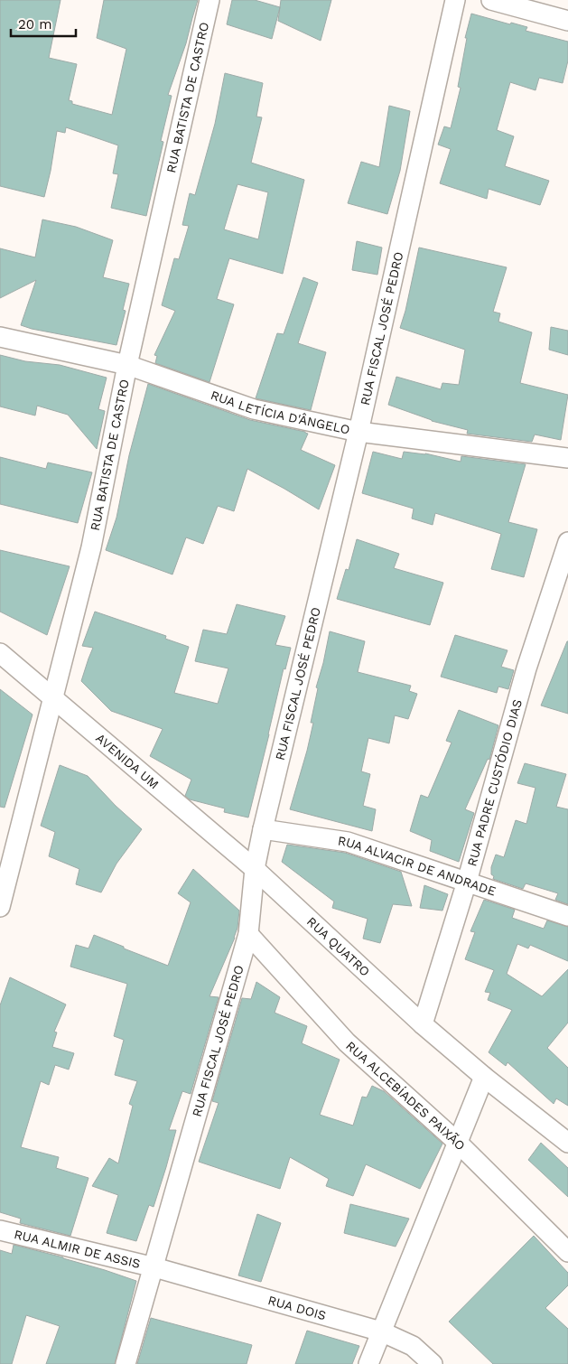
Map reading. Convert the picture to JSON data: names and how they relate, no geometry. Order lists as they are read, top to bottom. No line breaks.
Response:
{"streets":{"street":["RUA BATISTA DE CASTRO","RUA FISCAL JOSÉ PEDRO","RUA LETÍCIA D'ÂNGELO","AVENIDA UM","RUA PADRE CUSTÓDIO DIAS","RUA ALVACIR DE ANDRADE","RUA QUATRO","RUA ALCEBÍADES PAIXÃO","RUA ALMIR DE ASSIS","RUA DOIS"]},"crossings":[["RUA BATISTA DE CASTRO","RUA LETÍCIA D'ÂNGELO"],["RUA BATISTA DE CASTRO","AVENIDA UM"],["RUA FISCAL JOSÉ PEDRO","RUA LETÍCIA D'ÂNGELO"],["RUA FISCAL JOSÉ PEDRO","AVENIDA UM"],["RUA FISCAL JOSÉ PEDRO","RUA ALVACIR DE ANDRADE"],["RUA FISCAL JOSÉ PEDRO","RUA QUATRO"],["RUA FISCAL JOSÉ PEDRO","RUA ALCEBÍADES PAIXÃO"],["RUA FISCAL JOSÉ PEDRO","RUA ALMIR DE ASSIS"],["RUA FISCAL JOSÉ PEDRO","RUA DOIS"],["AVENIDA UM","RUA QUATRO"],["RUA PADRE CUSTÓDIO DIAS","RUA ALVACIR DE ANDRADE"],["RUA PADRE CUSTÓDIO DIAS","RUA QUATRO"],["RUA ALMIR DE ASSIS","RUA DOIS"]],"scale_bar":"20 m"}
